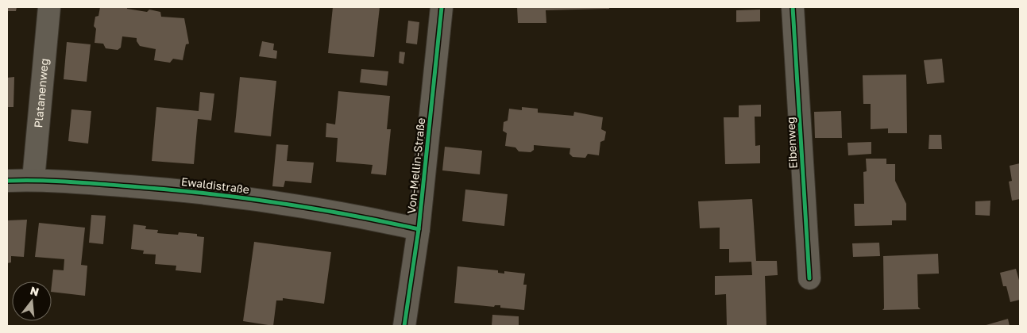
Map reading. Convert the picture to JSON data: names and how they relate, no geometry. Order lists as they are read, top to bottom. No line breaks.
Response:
{"streets":{"street":["Platanenweg","Eibenweg","Von-Mellin-Straße","Ewaldistraße"]},"crossings":[["Platanenweg","Ewaldistraße"],["Von-Mellin-Straße","Ewaldistraße"]],"north":"top"}
